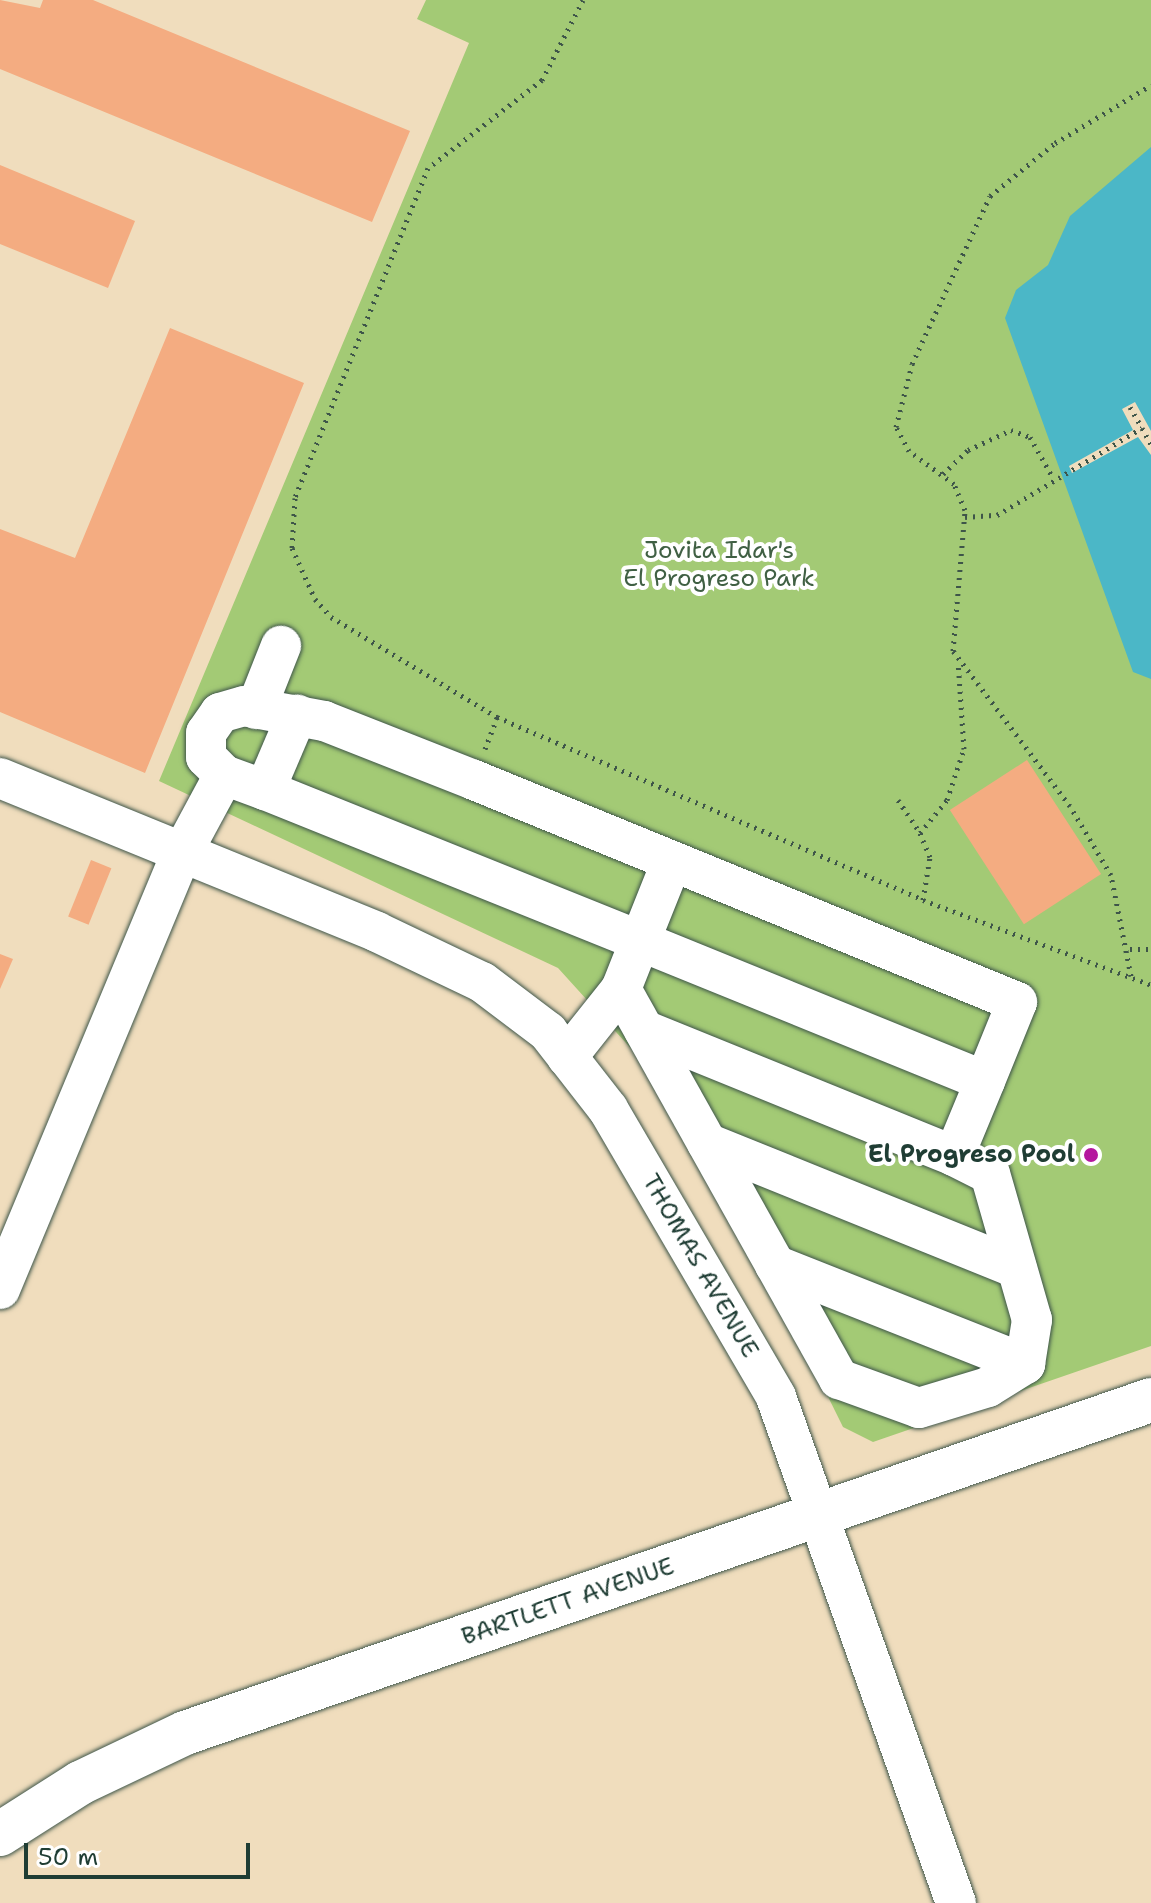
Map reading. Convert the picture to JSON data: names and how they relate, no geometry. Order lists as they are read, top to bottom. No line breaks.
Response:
{"streets":{"main road":["BARTLETT AVENUE"],"street":["THOMAS AVENUE"]},"crossings":[["THOMAS AVENUE","BARTLETT AVENUE"]],"parks":["Jovita Idar's El Progreso Park"],"places":["El Progreso Pool"],"scale_bar":"50 m"}
